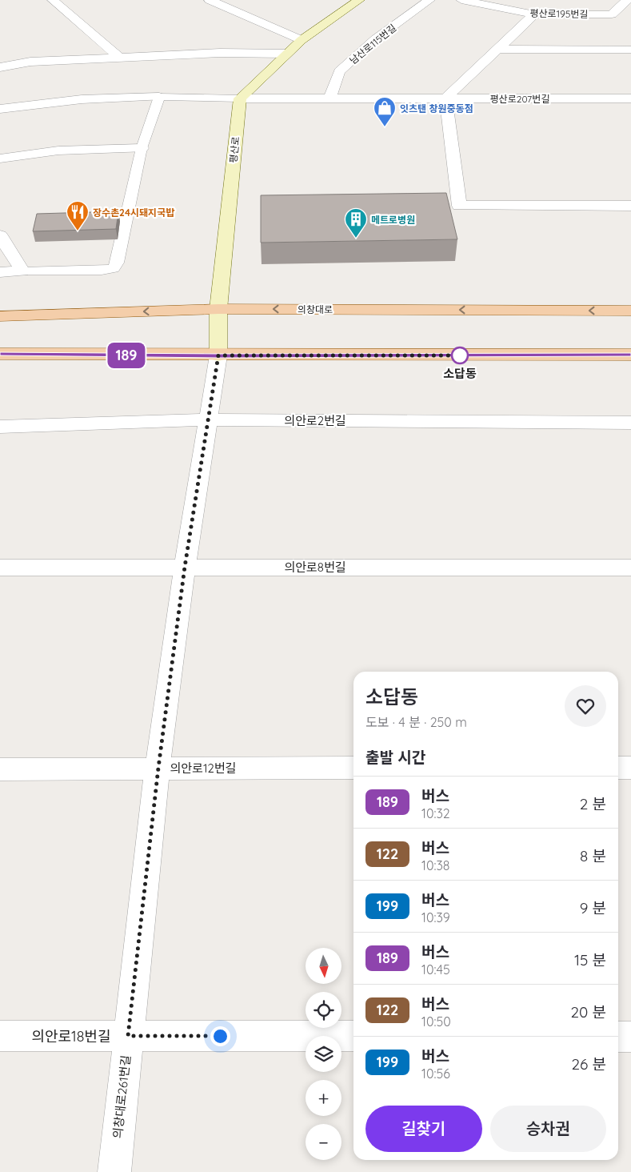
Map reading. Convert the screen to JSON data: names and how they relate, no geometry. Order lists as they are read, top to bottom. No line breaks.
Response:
{"streets":{"main road":["평산로","의창대로"],"street":["평산로195번길","남산로115번길","평산로207번길","의안로2번길","의안로8번길","의안로12번길","의안로18번길","의창대로261번길"]},"crossings":[["남산로115번길","평산로207번길"],["평산로207번길","평산로"],["평산로","의창대로"],["평산로","의창대로261번길"],["의안로2번길","의창대로261번길"],["의안로8번길","의창대로261번길"],["의안로12번길","의창대로261번길"],["의안로18번길","의창대로261번길"]],"places":{"shop":["잇츠탠 창원중동점"],"restaurant":["장수촌24시돼지국밥"],"building":["메트로병원"],"other":["소답동"]},"lines":["bus line 189"],"north":"bottom","page":{"on_map":"189","heading":[["소답동","도보 · 4 분 · 250 m"],"출발 시간"],"list":[{"mark":"189","name":"버스","note":"10:32","value":"2 분"},{"mark":"122","name":"버스","note":"10:38","value":"8 분"},{"mark":"199","name":"버스","note":"10:39","value":"9 분"},{"mark":"189","name":"버스","note":"10:45","value":"15 분"},{"mark":"122","name":"버스","note":"10:50","value":"20 분"},{"mark":"199","name":"버스","note":"10:56","value":"26 분"}],"map_buttons":["+","−"],"buttons":["길찾기","승차권"]}}
